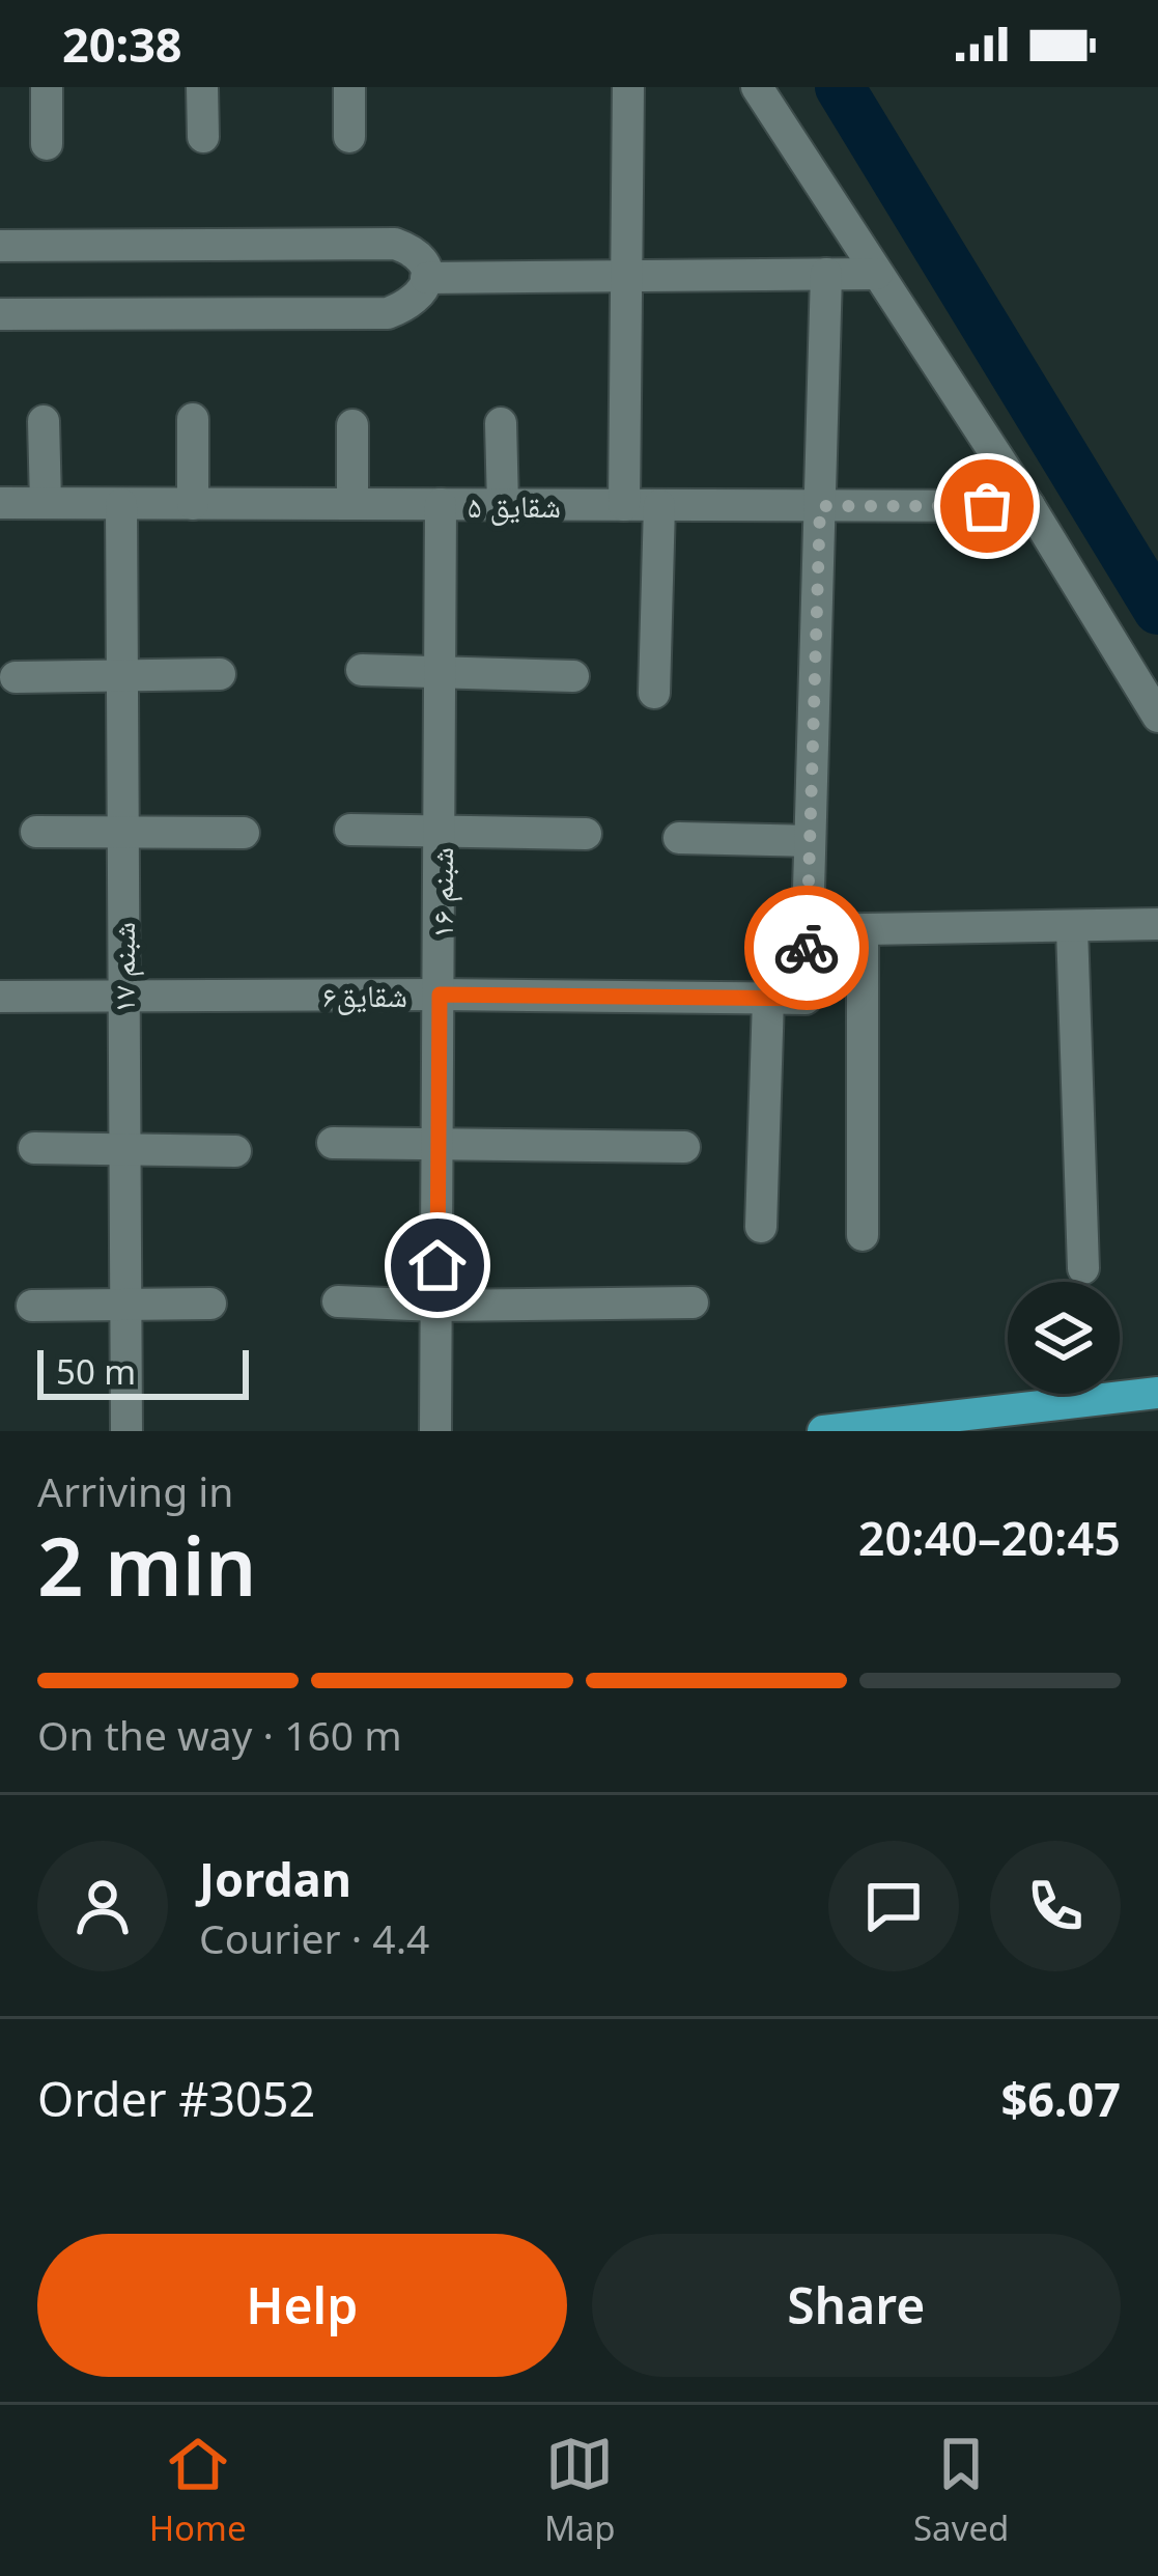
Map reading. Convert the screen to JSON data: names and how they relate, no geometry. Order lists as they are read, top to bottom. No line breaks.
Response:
{"streets":{"street":["شقایق ۵","شبنم ۱۶","شبنم ۱۷","شقایق۶"]},"crossings":[["شقایق ۵","شبنم ۱۶"],["شقایق ۵","شبنم ۱۷"],["شبنم ۱۶","شقایق۶"],["شبنم ۱۷","شقایق۶"]],"scale_bar":"50 m","page":{"status":"20:38","scale":"50 m","heading":["2 min","Arriving in","20:40–20:45"],"panel":["Jordan","Courier · 4.4","Order #3052","$6.07"],"bar":"On the way · 160 m","buttons":["Help","Share"],"tabs":["Home","Map","Saved"]}}
